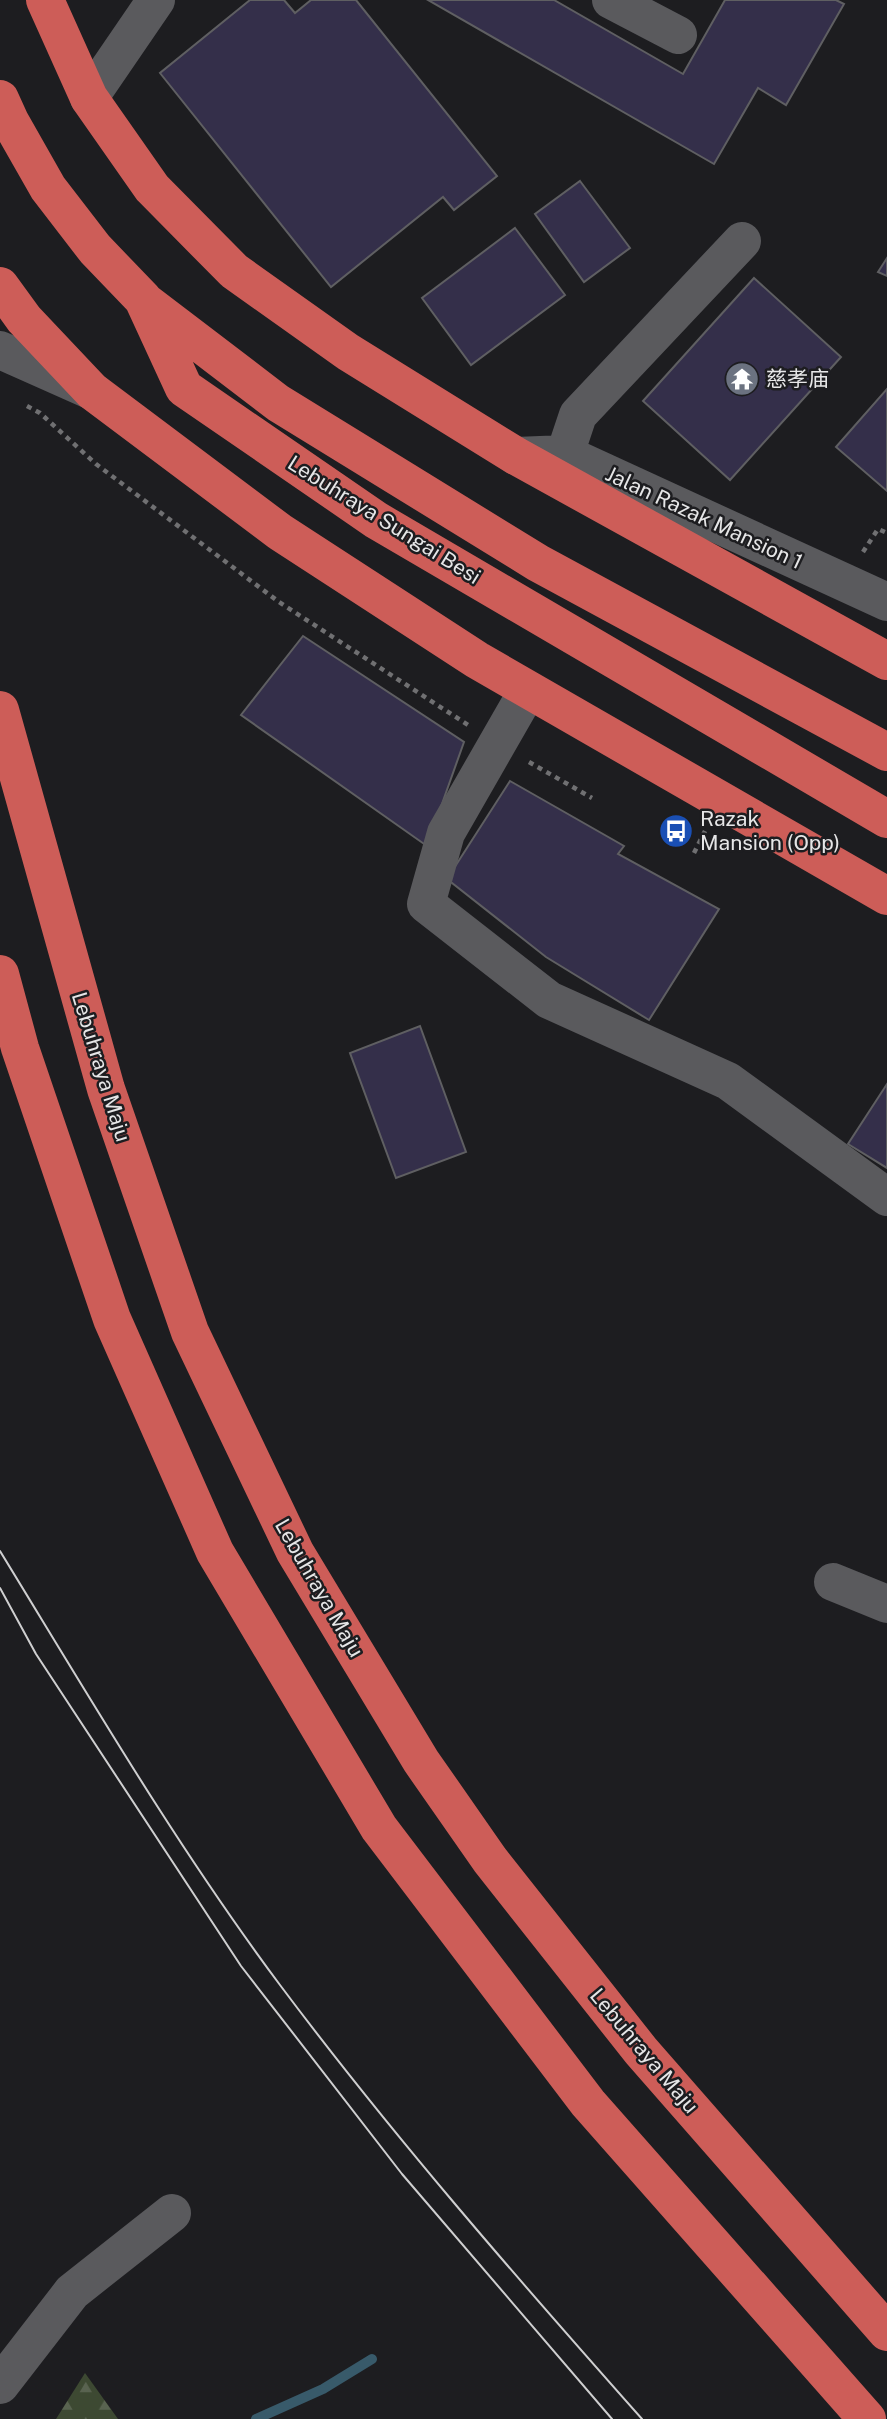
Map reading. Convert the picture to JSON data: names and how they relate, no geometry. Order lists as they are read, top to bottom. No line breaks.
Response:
{"streets":{"highway":["Lebuhraya Sungai Besi","Lebuhraya Maju"],"street":["Jalan Razak Mansion 1"]},"places":{"temple":["慈孝庙"],"bus stop":["Razak Mansion (Opp)"]}}
